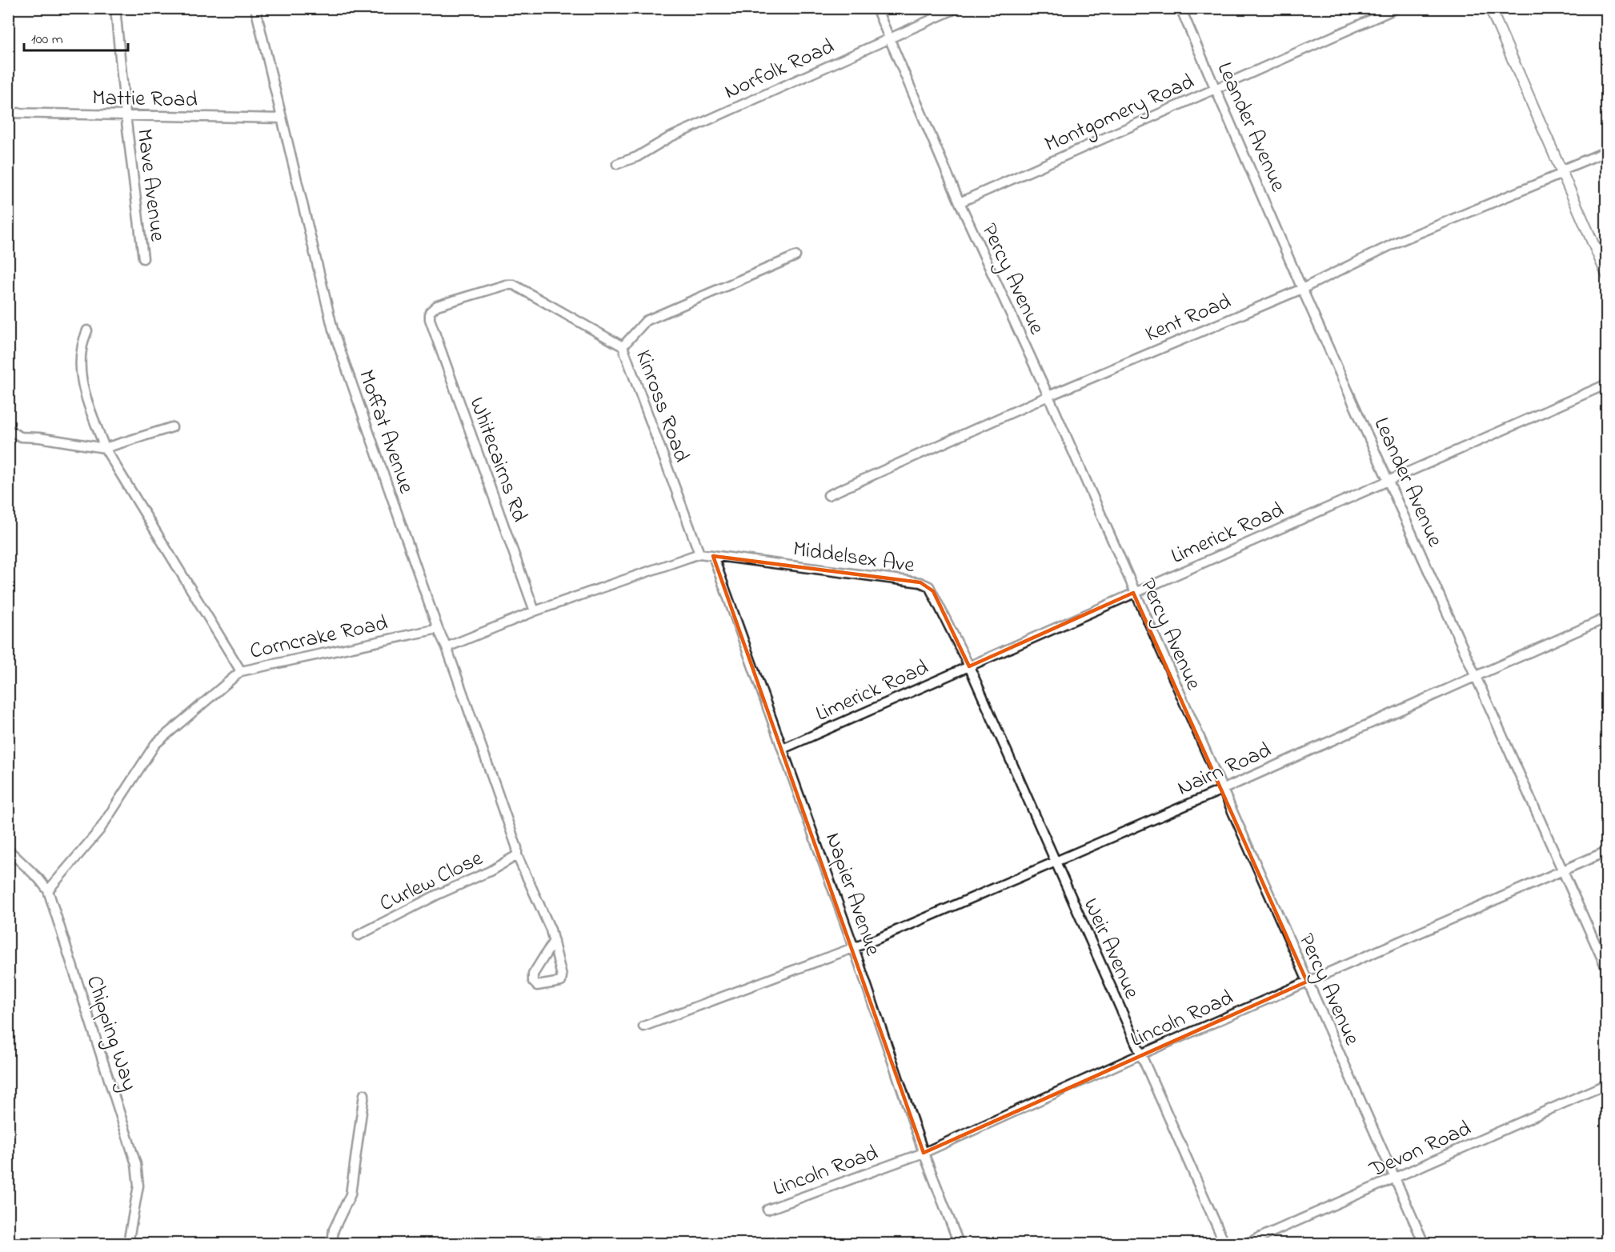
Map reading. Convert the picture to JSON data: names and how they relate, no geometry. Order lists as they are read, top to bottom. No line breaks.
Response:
{"streets":{"street":["Norfolk Road","Mattie Road","Montgomery Road","Leander Avenue","Mave Avenue","Percy Avenue","Kent Road","Kinross Road","Moffat Avenue","Whitecairns Rd","Limerick Road","Middelsex Ave","Corncrake Road","Nairn Road","Curlew Close","Napier Avenue","Weir Avenue","Lincoln Road","Chipping Way","Devon Road"]},"crossings":[["Norfolk Road","Percy Avenue"],["Mattie Road","Mave Avenue"],["Mattie Road","Moffat Avenue"],["Montgomery Road","Leander Avenue"],["Montgomery Road","Percy Avenue"],["Leander Avenue","Kent Road"],["Leander Avenue","Limerick Road"],["Leander Avenue","Nairn Road"],["Leander Avenue","Lincoln Road"],["Percy Avenue","Kent Road"],["Percy Avenue","Limerick Road"],["Percy Avenue","Nairn Road"],["Percy Avenue","Lincoln Road"],["Percy Avenue","Devon Road"],["Kinross Road","Whitecairns Rd"],["Kinross Road","Middelsex Ave"],["Moffat Avenue","Corncrake Road"],["Moffat Avenue","Curlew Close"],["Limerick Road","Middelsex Ave"],["Limerick Road","Napier Avenue"],["Limerick Road","Weir Avenue"],["Middelsex Ave","Napier Avenue"],["Middelsex Ave","Weir Avenue"],["Corncrake Road","Chipping Way"],["Nairn Road","Napier Avenue"],["Nairn Road","Weir Avenue"],["Napier Avenue","Lincoln Road"],["Weir Avenue","Lincoln Road"]],"scale_bar":"100 m"}
